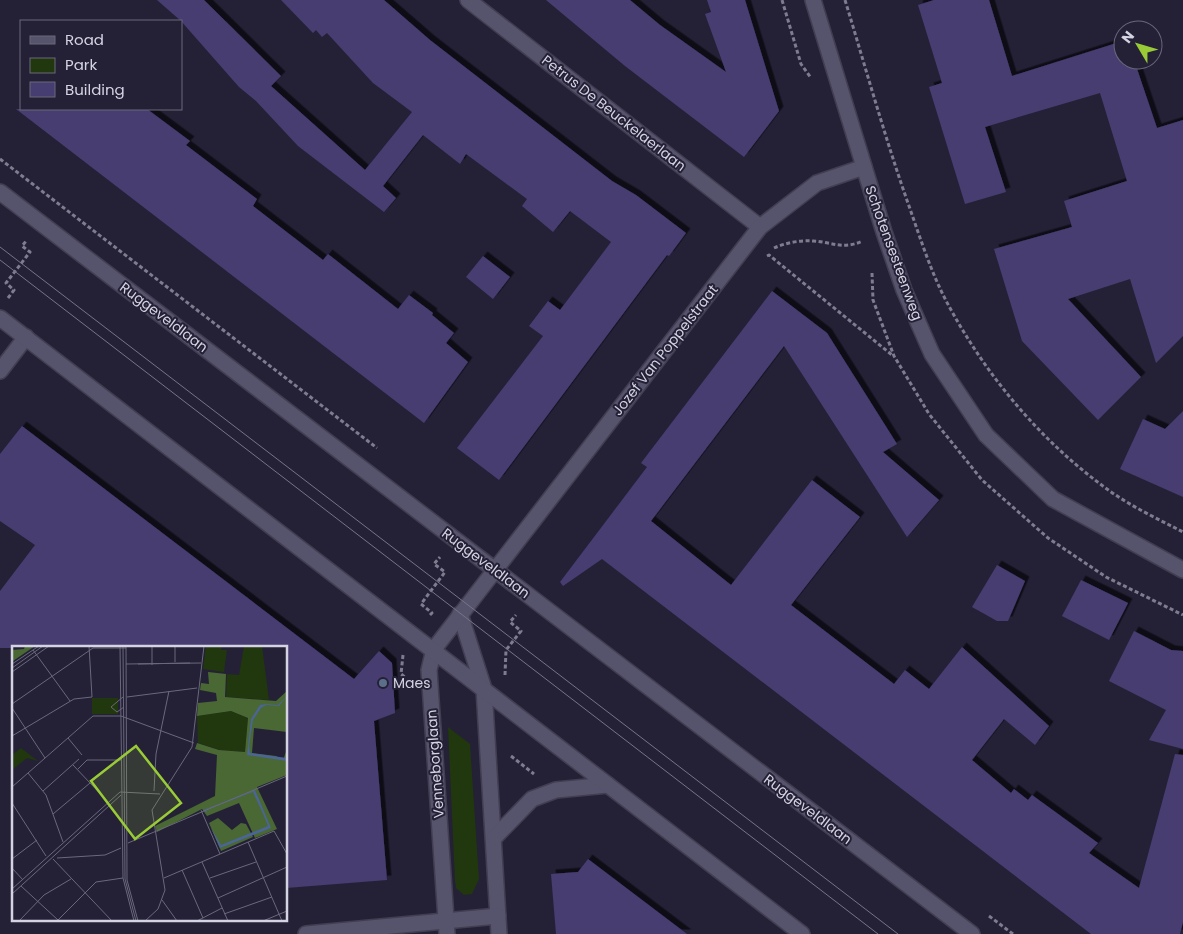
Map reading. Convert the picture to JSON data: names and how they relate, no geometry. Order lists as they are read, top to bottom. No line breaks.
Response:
{"streets":{"street":["Petrus De Beuckelaerlaan","Schotensesteenweg","Ruggeveldlaan","Jozef Van Poppelstraat","Venneborglaan"]},"crossings":[["Petrus De Beuckelaerlaan","Jozef Van Poppelstraat"],["Schotensesteenweg","Jozef Van Poppelstraat"],["Ruggeveldlaan","Jozef Van Poppelstraat"],["Ruggeveldlaan","Venneborglaan"],["Jozef Van Poppelstraat","Venneborglaan"]],"places":["Maes"],"legend":["Road","Park","Building"],"north":"top left"}
